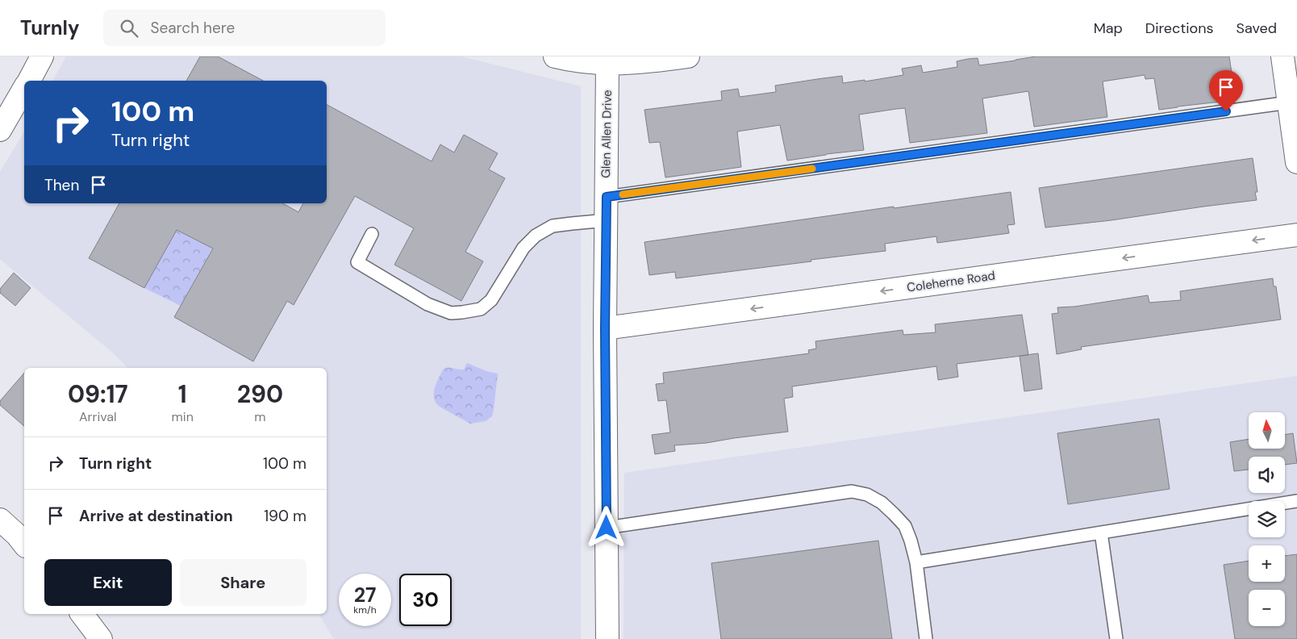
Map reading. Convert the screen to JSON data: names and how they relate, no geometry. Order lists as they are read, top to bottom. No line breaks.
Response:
{"streets":{"street":["Glen Allen Drive","Coleherne Road"]},"crossings":[["Glen Allen Drive","Coleherne Road"]],"one_way":["Coleherne Road"],"north":"top","page":{"header":"Turnly","search":"Search here","nav":["Map","Directions","Saved"],"turn":["100 m","Turn right"],"then":"Then","eta":["09:17","Arrival","1","min","290","m"],"map_buttons":["+","−"],"list":[{"name":"Turn right","value":"100 m"},{"name":"Arrive at destination","value":"190 m"}],"buttons":["Exit","Share"],"speed":"27 km/h","limit":"30"}}
